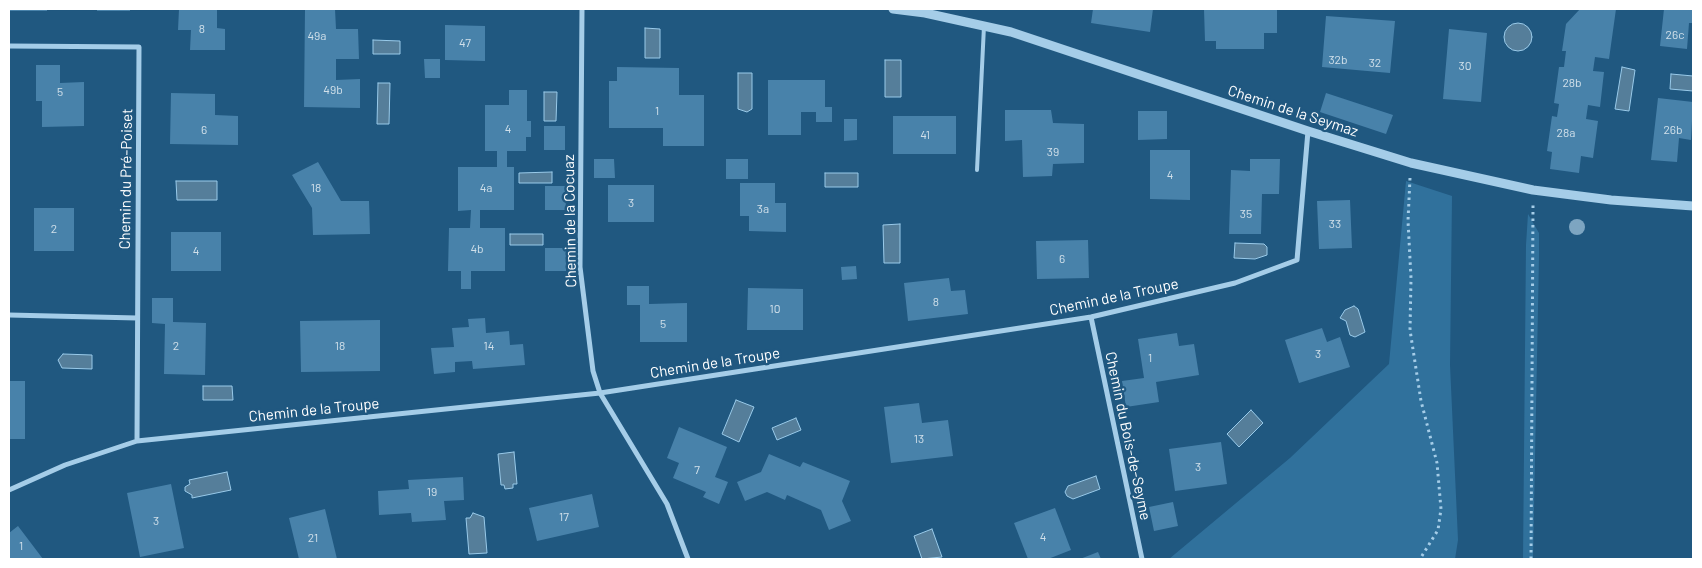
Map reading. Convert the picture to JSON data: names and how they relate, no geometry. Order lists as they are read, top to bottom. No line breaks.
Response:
{"streets":{"street":["Chemin de la Seymaz","Chemin du Pré-Poiset","Chemin de la Cocuaz","Chemin de la Troupe","Chemin du Bois-de-Seyme"]},"crossings":[["Chemin de la Seymaz","Chemin de la Troupe"],["Chemin du Pré-Poiset","Chemin de la Troupe"],["Chemin de la Cocuaz","Chemin de la Troupe"],["Chemin de la Troupe","Chemin du Bois-de-Seyme"]],"house_numbers":["8","26c","49a","47","32b","32","30","28b","49b","5","1","4","6","26b","28a","41","39","4","18","4a","3","3a","35","33","2","4b","4","6","8","10","5","2","18","14","3","1","13","3","7","19","17","3","4","21","1"]}
